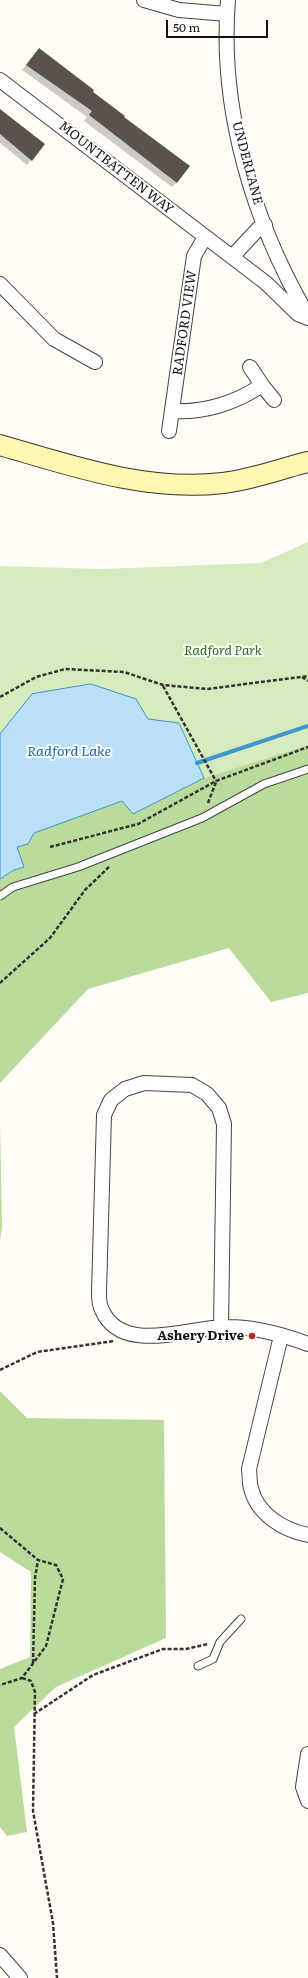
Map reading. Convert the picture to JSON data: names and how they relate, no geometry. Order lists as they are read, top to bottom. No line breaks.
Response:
{"streets":{"street":["UNDERLANE","MOUNTBATTEN WAY","RADFORD VIEW"]},"crossings":[["UNDERLANE","MOUNTBATTEN WAY"],["MOUNTBATTEN WAY","RADFORD VIEW"]],"water":["Radford Lake"],"parks":["Radford Park"],"places":["Ashery Drive"],"scale_bar":"50 m"}
